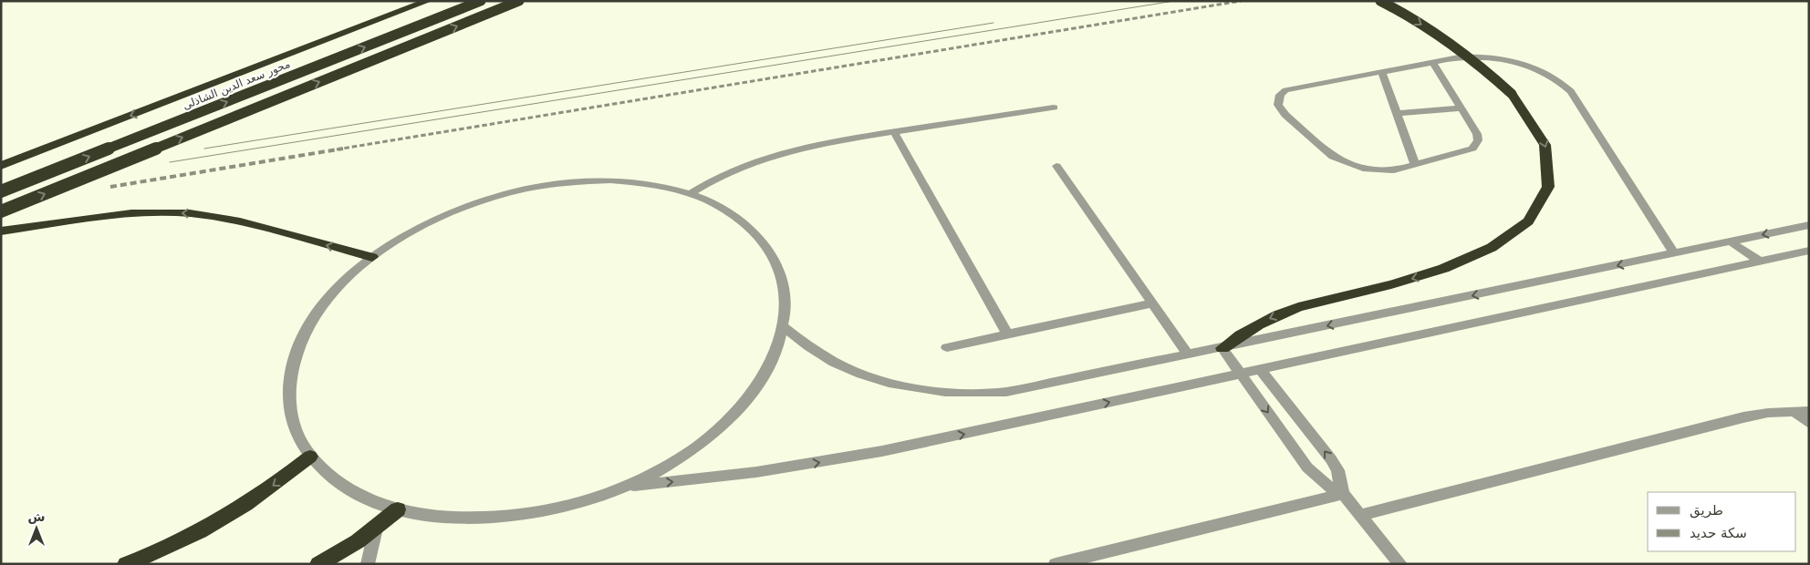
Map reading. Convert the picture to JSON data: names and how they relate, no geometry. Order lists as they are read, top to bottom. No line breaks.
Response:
{"streets":{"highway":["محور سعد الدين الشاذلى"]},"legend":["طريق","سكة حديد"],"north":"top"}
